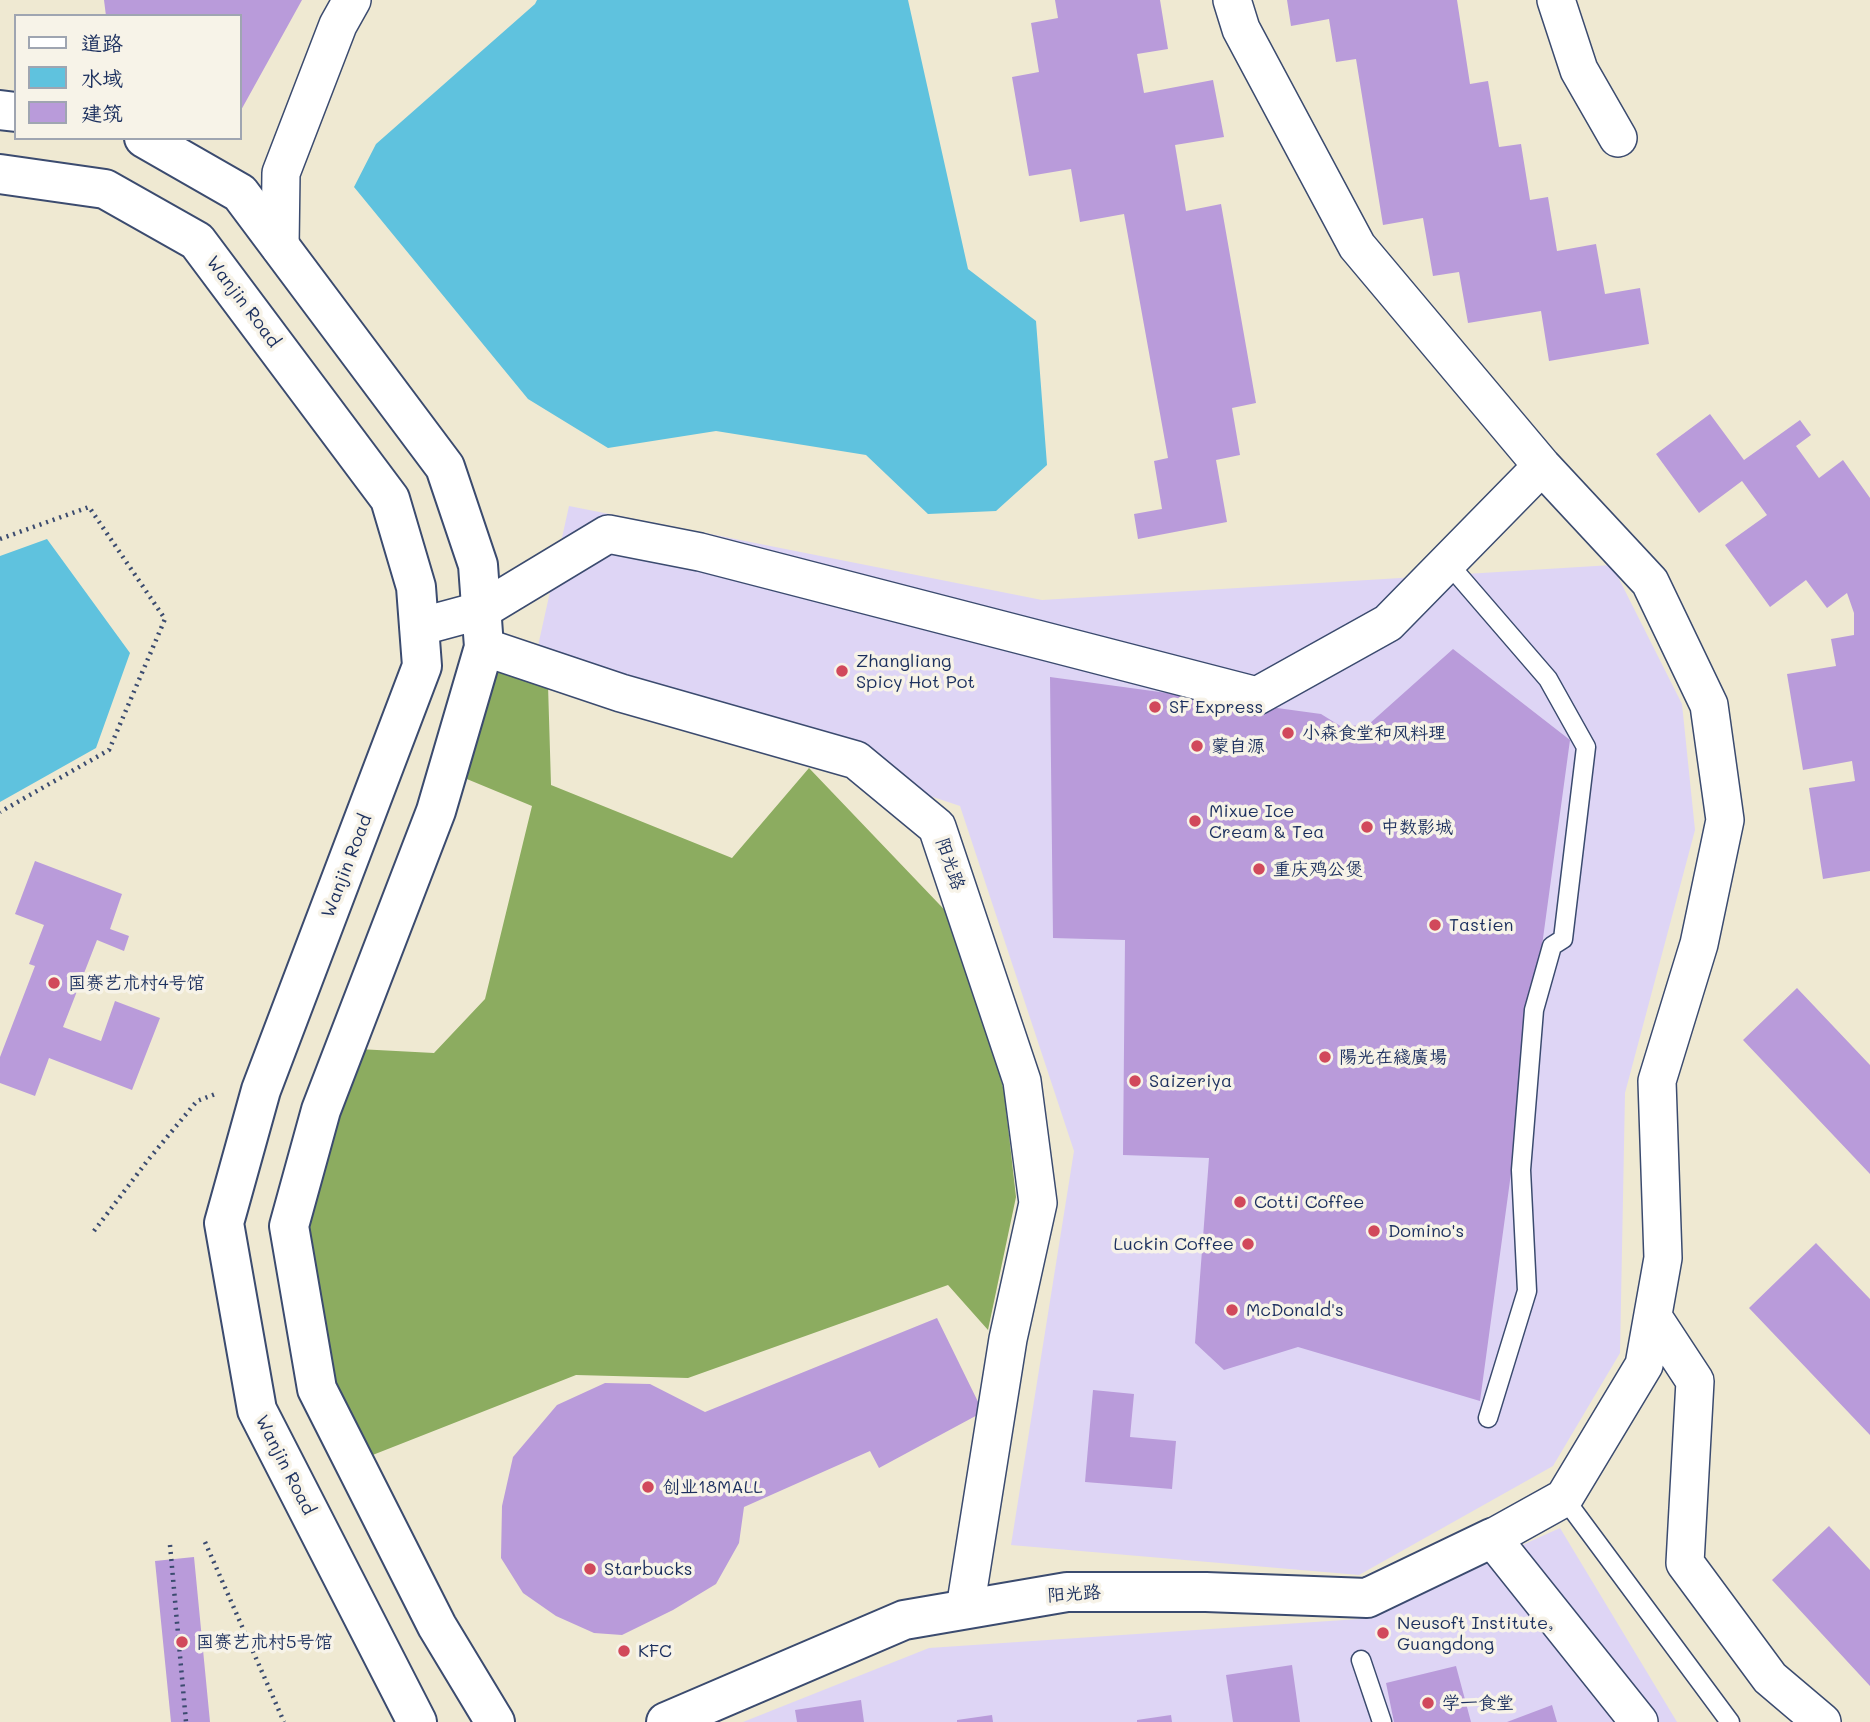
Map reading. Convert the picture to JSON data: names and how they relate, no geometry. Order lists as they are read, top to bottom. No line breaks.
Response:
{"streets":{"street":["Wanjin Road","阳光路"]},"places":["Zhangliang Spicy Hot Pot","SF Express","小森食堂和风料理","蒙自源","Mixue Ice Cream & Tea","中数影城","重庆鸡公煲","Tastien","国赛艺术村4号馆","陽光在綫廣場","Saizeriya","Cotti Coffee","Domino's","Luckin Coffee","McDonald's","创业18MALL","Starbucks","Neusoft Institute, Guangdong","国赛艺术村5号馆","KFC","学一食堂"],"legend":["道路","水域","建筑"]}
